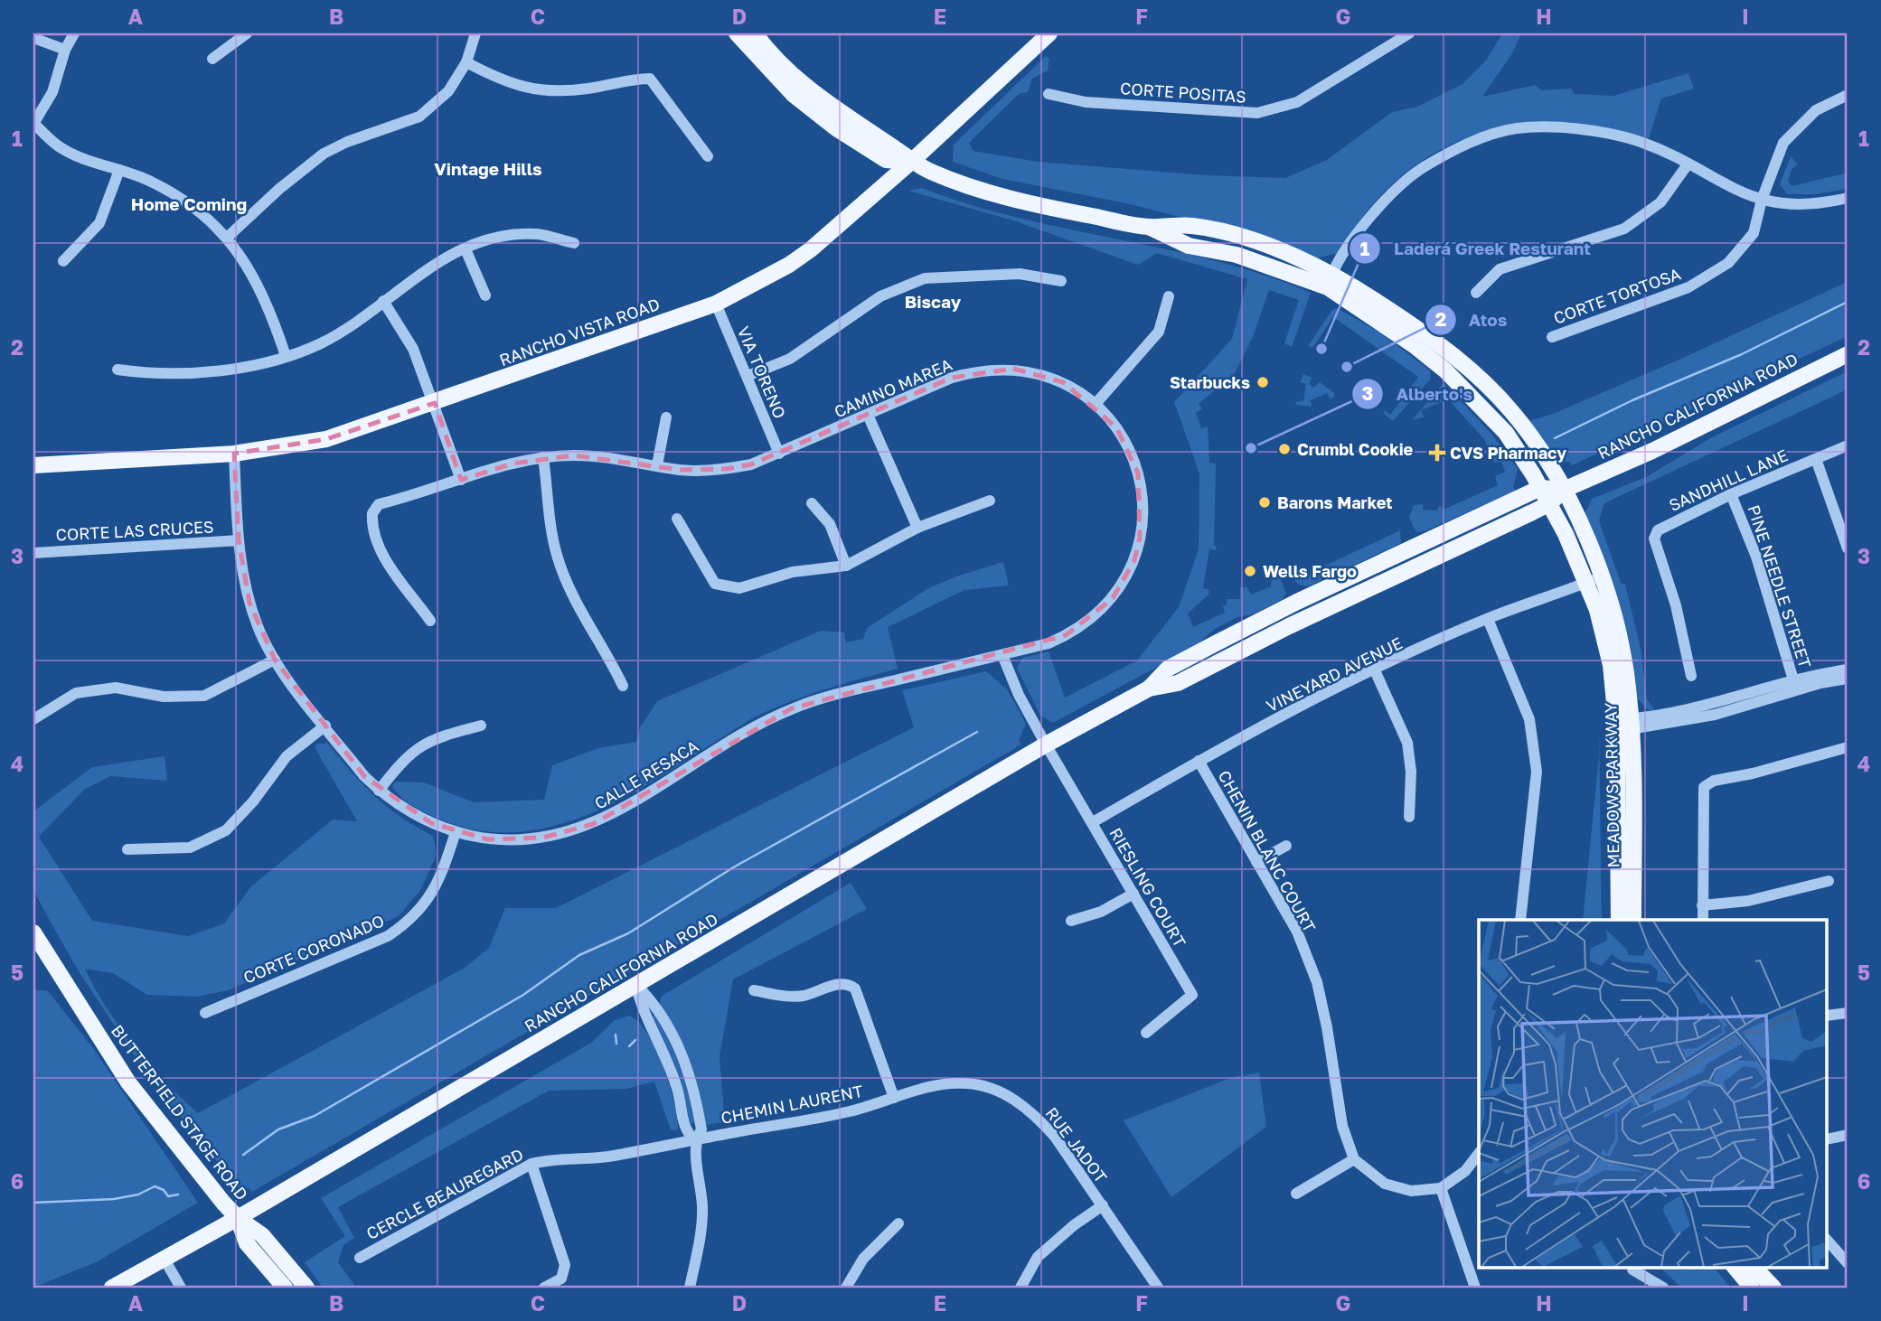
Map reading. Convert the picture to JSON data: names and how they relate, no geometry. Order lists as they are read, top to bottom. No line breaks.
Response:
{"streets":{"main road":["RANCHO VISTA ROAD","RANCHO CALIFORNIA ROAD","MEADOWS PARKWAY","BUTTERFIELD STAGE ROAD"],"street":["CORTE POSITAS","CORTE TORTOSA","VIA TORENO","CAMINO MAREA","SANDHILL LANE","CORTE LAS CRUCES","PINE NEEDLE STREET","VINEYARD AVENUE","CALLE RESACA","CHENIN BLANC COURT","RIESLING COURT","CORTE CORONADO","CHEMIN LAURENT","RUE JADOT","CERCLE BEAUREGARD"]},"crossings":[["RANCHO VISTA ROAD","VIA TORENO"],["RANCHO VISTA ROAD","CALLE RESACA"],["RANCHO VISTA ROAD","MEADOWS PARKWAY"],["VIA TORENO","CAMINO MAREA"],["CAMINO MAREA","CALLE RESACA"],["CAMINO MAREA","RIESLING COURT"],["RANCHO CALIFORNIA ROAD","MEADOWS PARKWAY"],["RANCHO CALIFORNIA ROAD","RIESLING COURT"],["RANCHO CALIFORNIA ROAD","BUTTERFIELD STAGE ROAD"],["SANDHILL LANE","PINE NEEDLE STREET"],["CORTE LAS CRUCES","CALLE RESACA"],["VINEYARD AVENUE","MEADOWS PARKWAY"],["VINEYARD AVENUE","CHENIN BLANC COURT"],["VINEYARD AVENUE","RIESLING COURT"],["CALLE RESACA","RIESLING COURT"],["CALLE RESACA","CORTE CORONADO"],["CHEMIN LAURENT","RUE JADOT"],["CHEMIN LAURENT","CERCLE BEAUREGARD"]],"districts":["Vintage Hills","Home Coming","Biscay"],"places":{"other":["Laderá Greek Resturant","Atos","Starbucks","Alberto's","Crumbl Cookie","Barons Market","Wells Fargo"],"health":["CVS Pharmacy"]},"grid":{"columns":["A","B","C","D","E","F","G","H","I"],"rows":["1","2","3","4","5","6"]}}
